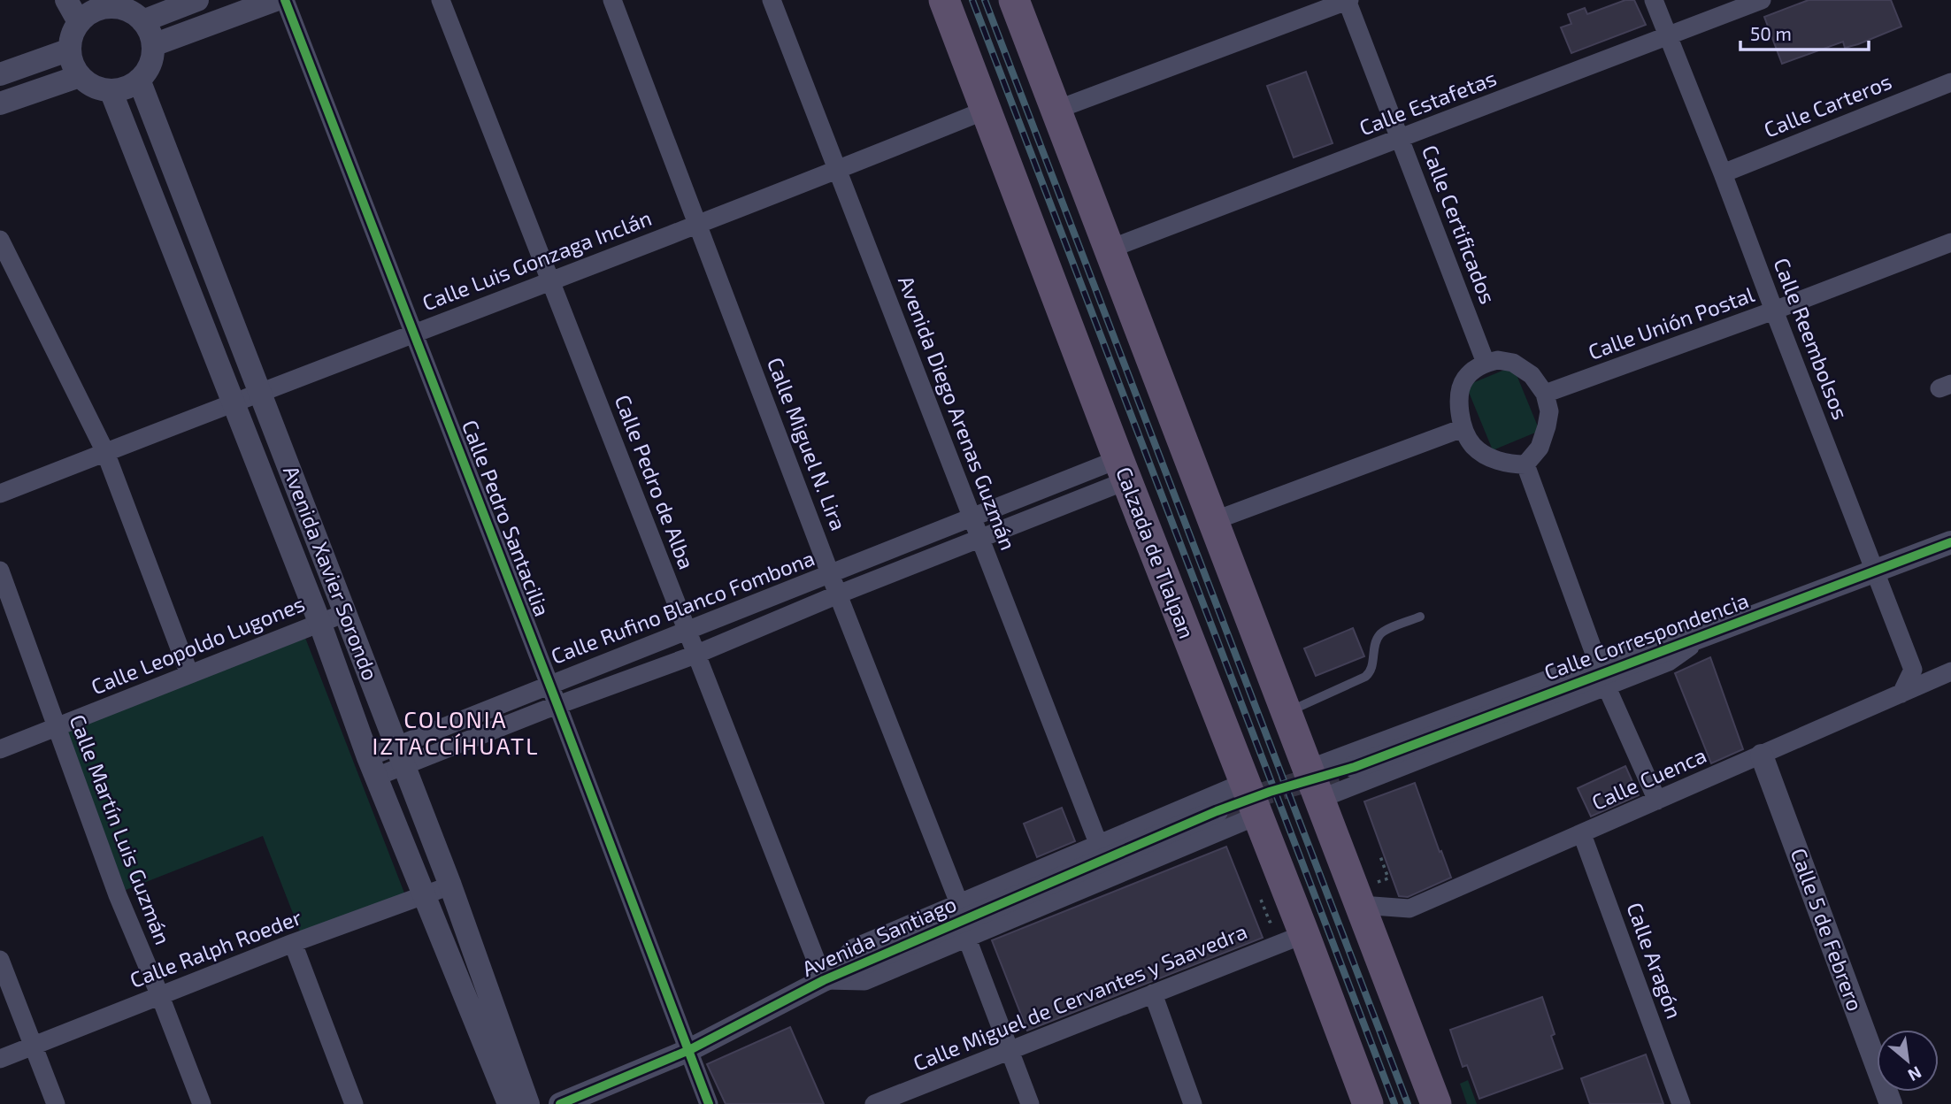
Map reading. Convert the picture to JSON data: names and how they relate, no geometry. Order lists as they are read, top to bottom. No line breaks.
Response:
{"streets":{"highway":["Calzada de Tlalpan"],"street":["Calle Estafetas","Calle Carteros","Calle Certificados","Calle Luis Gonzaga Inclán","Calle Unión Postal","Calle Reembolsos","Avenida Diego Arenas Guzmán","Calle Miguel N. Lira","Calle Pedro de Alba","Calle Pedro Santacilia","Avenida Xavier Sorondo","Calle Rufino Blanco Fombona","Calle Correspondencia","Calle Leopoldo Lugones","Calle Cuenca","Calle Martín Luis Guzmán","Calle 5 de Febrero","Avenida Santiago","Calle Ralph Roeder","Calle Aragón","Calle Miguel de Cervantes y Saavedra"]},"crossings":[["Calle Estafetas","Calle Certificados"],["Calle Estafetas","Calle Reembolsos"],["Calle Carteros","Calle Reembolsos"],["Calle Certificados","Calle Unión Postal"],["Calle Luis Gonzaga Inclán","Avenida Diego Arenas Guzmán"],["Calle Luis Gonzaga Inclán","Calle Miguel N. Lira"],["Calle Luis Gonzaga Inclán","Calle Pedro de Alba"],["Calle Luis Gonzaga Inclán","Calle Pedro Santacilia"],["Calle Luis Gonzaga Inclán","Calzada de Tlalpan"],["Calle Luis Gonzaga Inclán","Avenida Xavier Sorondo"],["Calle Unión Postal","Calle Reembolsos"],["Calle Reembolsos","Calle Correspondencia"],["Calle Reembolsos","Calle Cuenca"],["Avenida Diego Arenas Guzmán","Calle Rufino Blanco Fombona"],["Avenida Diego Arenas Guzmán","Avenida Santiago"],["Calle Miguel N. Lira","Calle Rufino Blanco Fombona"],["Calle Miguel N. Lira","Avenida Santiago"],["Calle Pedro de Alba","Calle Rufino Blanco Fombona"],["Calle Pedro de Alba","Avenida Santiago"],["Calle Pedro Santacilia","Calle Rufino Blanco Fombona"],["Calle Pedro Santacilia","Avenida Santiago"],["Calzada de Tlalpan","Calle Rufino Blanco Fombona"],["Calzada de Tlalpan","Avenida Santiago"],["Calzada de Tlalpan","Calle Miguel de Cervantes y Saavedra"],["Avenida Xavier Sorondo","Calle Rufino Blanco Fombona"],["Avenida Xavier Sorondo","Calle Leopoldo Lugones"],["Avenida Xavier Sorondo","Calle Ralph Roeder"],["Calle Leopoldo Lugones","Calle Martín Luis Guzmán"],["Calle Cuenca","Calle 5 de Febrero"],["Calle Cuenca","Calle Aragón"],["Calle Martín Luis Guzmán","Calle Ralph Roeder"]],"districts":["COLONIA IZTACCÍHUATL"],"scale_bar":"50 m","north":"bottom right"}
